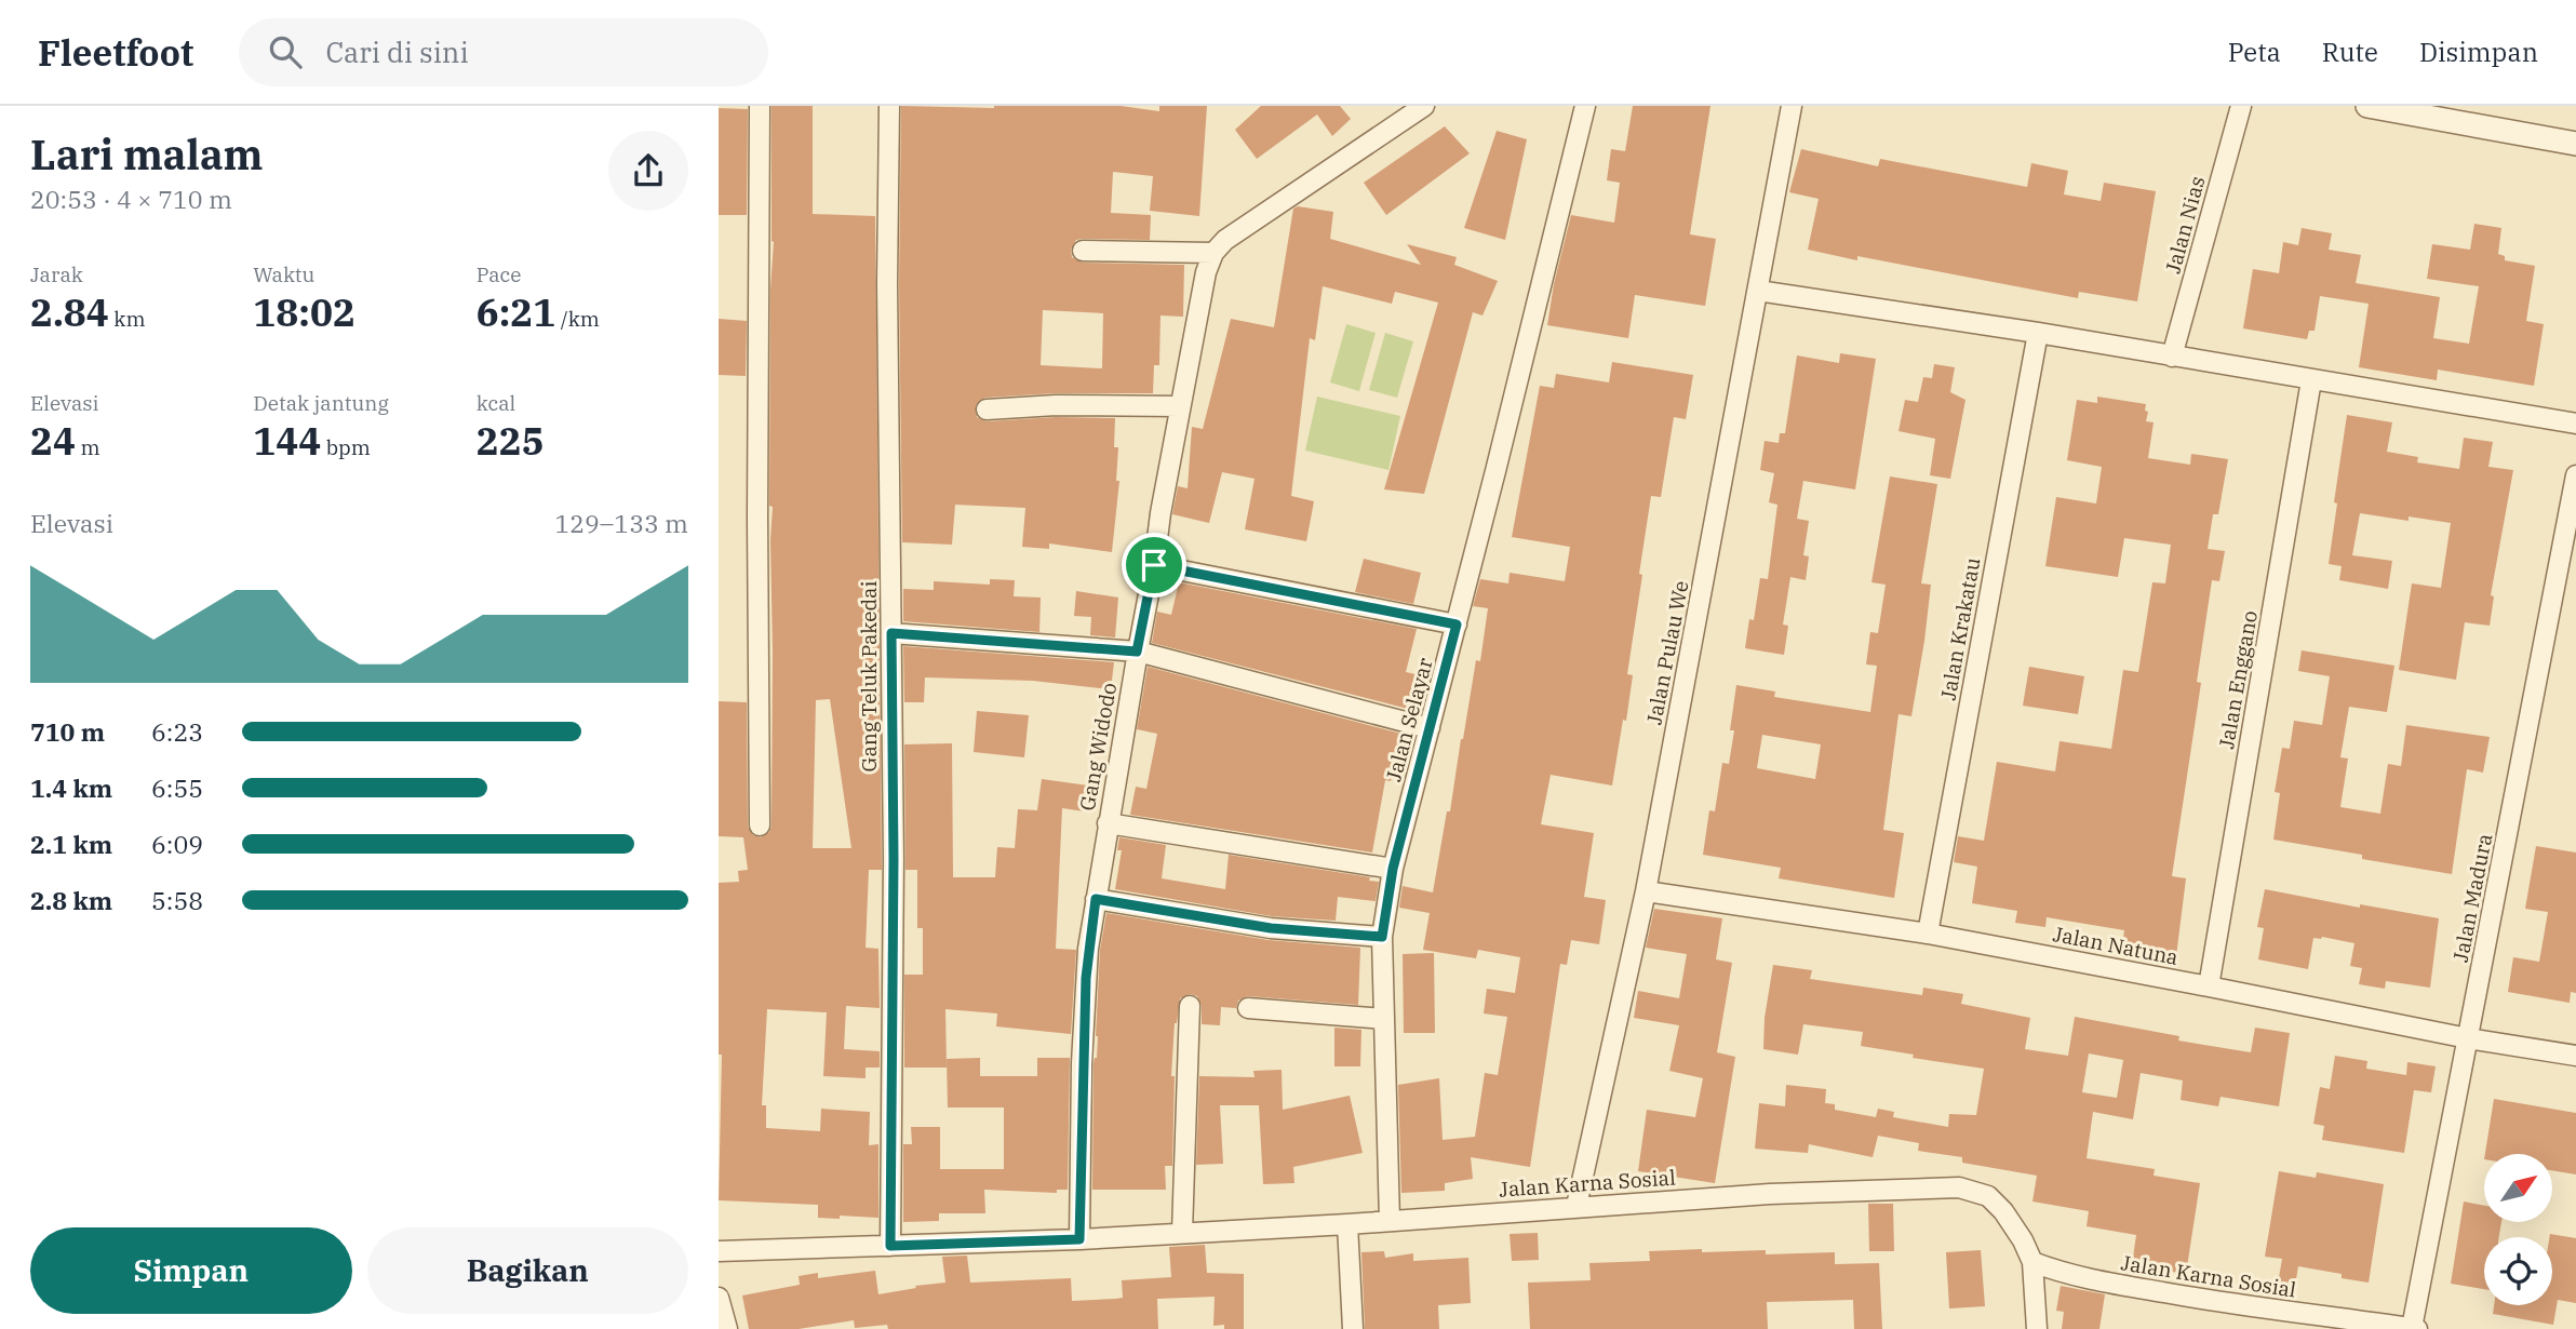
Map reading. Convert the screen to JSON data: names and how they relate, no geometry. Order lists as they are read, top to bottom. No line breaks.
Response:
{"streets":{"street":["Jalan Nias","Jalan Krakatau","Jalan Pulau We","Gang Teluk Pakedai","Jalan Enggano","Jalan Selayar","Gang Widodo","Jalan Madura","Jalan Natuna","Jalan Karna Sosial"]},"crossings":[["Jalan Krakatau","Jalan Natuna"],["Jalan Pulau We","Jalan Natuna"],["Jalan Pulau We","Jalan Karna Sosial"],["Gang Teluk Pakedai","Jalan Karna Sosial"],["Jalan Enggano","Jalan Natuna"],["Jalan Selayar","Jalan Karna Sosial"],["Gang Widodo","Jalan Karna Sosial"],["Jalan Madura","Jalan Natuna"],["Jalan Madura","Jalan Karna Sosial"]],"north":"top right","page":{"header":"Fleetfoot","search":"Cari di sini","nav":["Peta","Rute","Disimpan"],"heading":["Lari malam","20:53 · 4 × 710 m"],"stats":[["Jarak","2.84 km"],["Waktu","18:02"],["Pace","6:21 /km"],["Elevasi","24 m"],["Detak jantung","144 bpm"],["kcal","225"]],"chart":["Elevasi","129–133 m"],"list":[{"name":"710 m","note":"6:23"},{"name":"1.4 km","note":"6:55"},{"name":"2.1 km","note":"6:09"},{"name":"2.8 km","note":"5:58"}],"buttons":["Simpan","Bagikan"]}}
